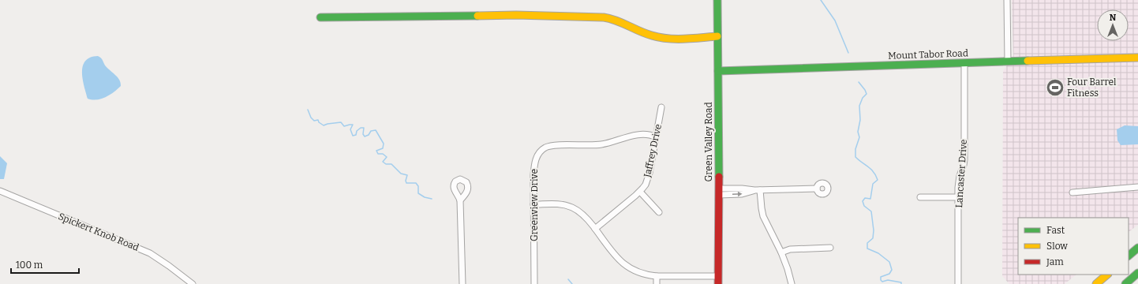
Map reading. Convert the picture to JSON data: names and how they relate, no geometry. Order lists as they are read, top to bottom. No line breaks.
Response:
{"streets":{"main road":["Mount Tabor Road","Green Valley Road"],"street":["Jaffrey Drive","Lancaster Drive","Greenview Drive","Spickert Knob Road"]},"crossings":[["Mount Tabor Road","Green Valley Road"],["Mount Tabor Road","Lancaster Drive"],["Jaffrey Drive","Greenview Drive"]],"places":{"sports":["Four Barrel Fitness"]},"legend":["Fast","Slow","Jam"],"scale_bar":"100 m","north":"top"}
